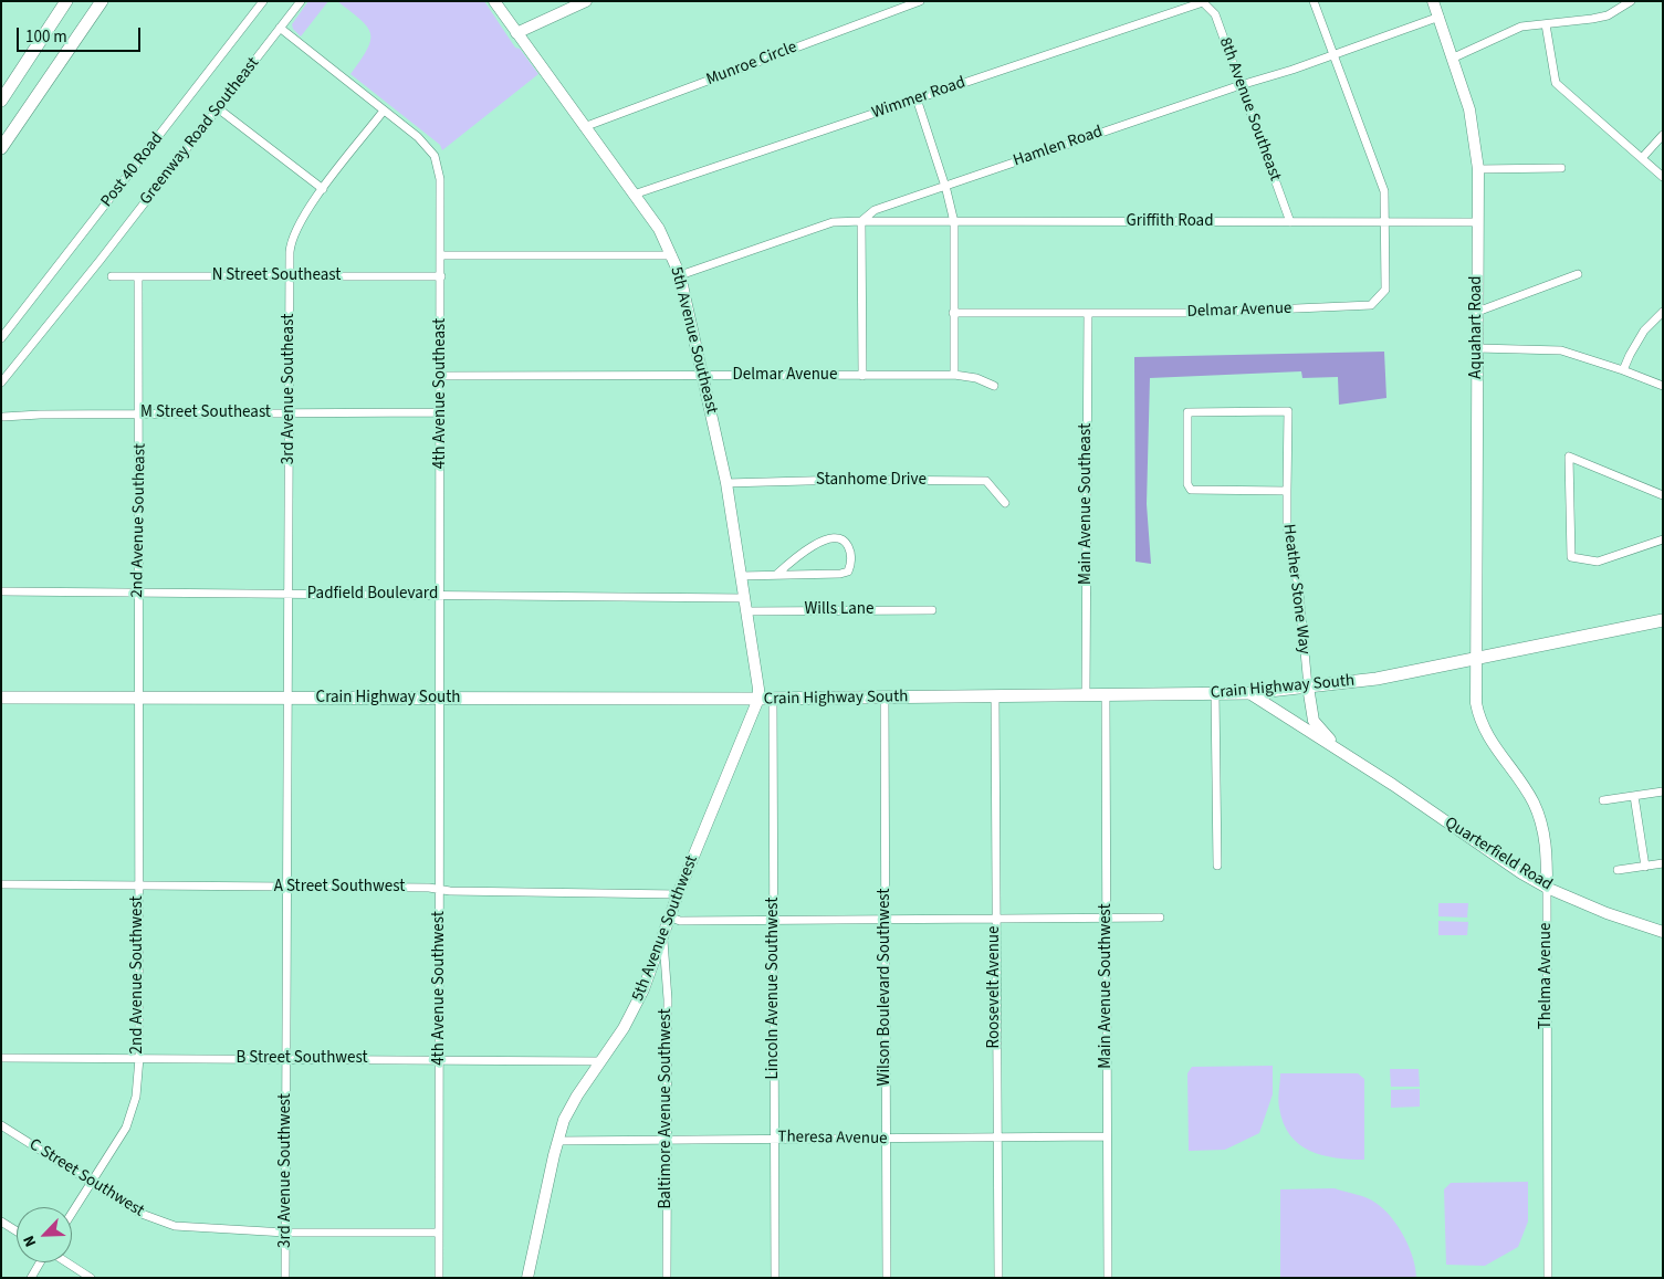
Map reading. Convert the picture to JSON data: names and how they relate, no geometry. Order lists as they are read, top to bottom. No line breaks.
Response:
{"streets":{"main road":["Crain Highway South"],"street":["Munroe Circle","Wimmer Road","8th Avenue Southeast","Greenway Road Southeast","Hamlen Road","Post 40 Road","Griffith Road","N Street Southeast","Delmar Avenue","Aquahart Road","5th Avenue Southeast","3rd Avenue Southeast","4th Avenue Southeast","M Street Southeast","Stanhome Drive","Main Avenue Southeast","2nd Avenue Southeast","Heather Stone Way","Padfield Boulevard","Wills Lane","Quarterfield Road","A Street Southwest","5th Avenue Southwest","2nd Avenue Southwest","Thelma Avenue","Main Avenue Southwest","Wilson Boulevard Southwest","Roosevelt Avenue","4th Avenue Southwest","Lincoln Avenue Southwest","B Street Southwest","Baltimore Avenue Southwest","Theresa Avenue","3rd Avenue Southwest","C Street Southwest"]},"crossings":[["Munroe Circle","5th Avenue Southeast"],["Wimmer Road","8th Avenue Southeast"],["Wimmer Road","5th Avenue Southeast"],["8th Avenue Southeast","Hamlen Road"],["8th Avenue Southeast","Griffith Road"],["Greenway Road Southeast","4th Avenue Southeast"],["Hamlen Road","Griffith Road"],["Hamlen Road","Aquahart Road"],["Hamlen Road","5th Avenue Southeast"],["Griffith Road","Delmar Avenue"],["Griffith Road","Aquahart Road"],["N Street Southeast","3rd Avenue Southeast"],["N Street Southeast","4th Avenue Southeast"],["N Street Southeast","2nd Avenue Southeast"],["Delmar Avenue","5th Avenue Southeast"],["Delmar Avenue","4th Avenue Southeast"],["Delmar Avenue","Main Avenue Southeast"],["Aquahart Road","Crain Highway South"],["Aquahart Road","Thelma Avenue"],["5th Avenue Southeast","Stanhome Drive"],["5th Avenue Southeast","Padfield Boulevard"],["5th Avenue Southeast","Wills Lane"],["5th Avenue Southeast","Crain Highway South"],["5th Avenue Southeast","5th Avenue Southwest"],["3rd Avenue Southeast","4th Avenue Southeast"],["3rd Avenue Southeast","M Street Southeast"],["3rd Avenue Southeast","Padfield Boulevard"],["3rd Avenue Southeast","Crain Highway South"],["3rd Avenue Southeast","3rd Avenue Southwest"],["4th Avenue Southeast","M Street Southeast"],["4th Avenue Southeast","Padfield Boulevard"],["4th Avenue Southeast","Crain Highway South"],["4th Avenue Southeast","4th Avenue Southwest"],["M Street Southeast","2nd Avenue Southeast"],["Main Avenue Southeast","Crain Highway South"],["2nd Avenue Southeast","Padfield Boulevard"],["2nd Avenue Southeast","Crain Highway South"],["2nd Avenue Southeast","2nd Avenue Southwest"],["Heather Stone Way","Crain Highway South"],["Heather Stone Way","Quarterfield Road"],["Crain Highway South","Quarterfield Road"],["Crain Highway South","5th Avenue Southwest"],["Crain Highway South","2nd Avenue Southwest"],["Crain Highway South","Thelma Avenue"],["Crain Highway South","Main Avenue Southwest"],["Crain Highway South","Wilson Boulevard Southwest"],["Crain Highway South","Roosevelt Avenue"],["Crain Highway South","4th Avenue Southwest"],["Crain Highway South","Lincoln Avenue Southwest"],["Crain Highway South","3rd Avenue Southwest"],["Quarterfield Road","Thelma Avenue"],["A Street Southwest","5th Avenue Southwest"],["A Street Southwest","2nd Avenue Southwest"],["A Street Southwest","4th Avenue Southwest"],["A Street Southwest","3rd Avenue Southwest"],["5th Avenue Southwest","B Street Southwest"],["5th Avenue Southwest","Baltimore Avenue Southwest"],["5th Avenue Southwest","Theresa Avenue"],["2nd Avenue Southwest","B Street Southwest"],["2nd Avenue Southwest","C Street Southwest"],["Main Avenue Southwest","Theresa Avenue"],["Wilson Boulevard Southwest","Theresa Avenue"],["Roosevelt Avenue","Theresa Avenue"],["4th Avenue Southwest","B Street Southwest"],["4th Avenue Southwest","C Street Southwest"],["Lincoln Avenue Southwest","Theresa Avenue"],["B Street Southwest","3rd Avenue Southwest"],["Baltimore Avenue Southwest","Theresa Avenue"],["3rd Avenue Southwest","C Street Southwest"]],"scale_bar":"100 m","north":"bottom left"}
